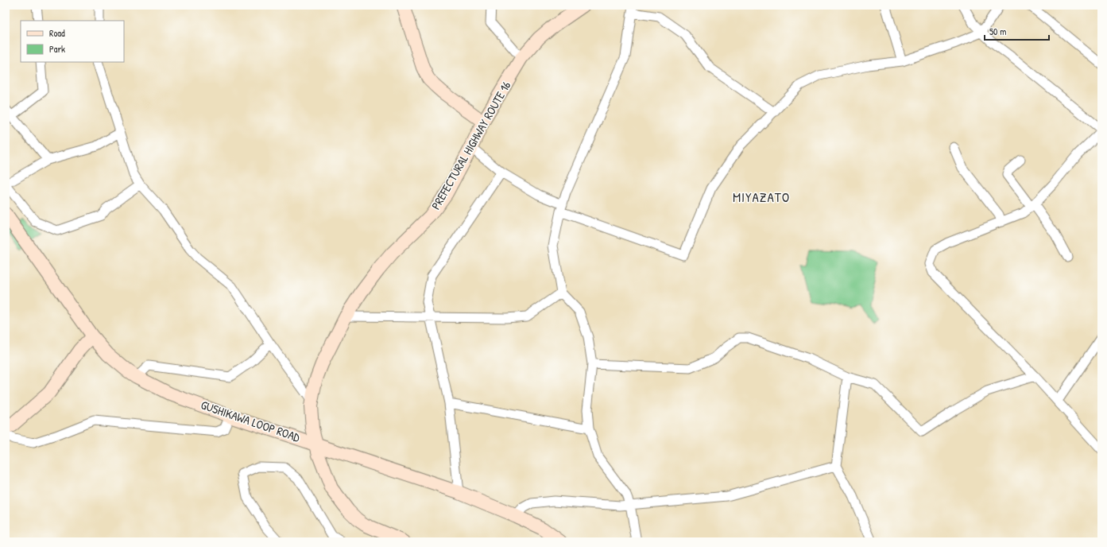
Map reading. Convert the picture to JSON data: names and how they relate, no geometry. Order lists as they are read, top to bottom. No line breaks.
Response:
{"streets":{"main road":["PREFECTURAL HIGHWAY ROUTE 16","GUSHIKAWA LOOP ROAD"]},"crossings":[["PREFECTURAL HIGHWAY ROUTE 16","GUSHIKAWA LOOP ROAD"]],"districts":["MIYAZATO"],"legend":["Road","Park"],"scale_bar":"50 m"}
